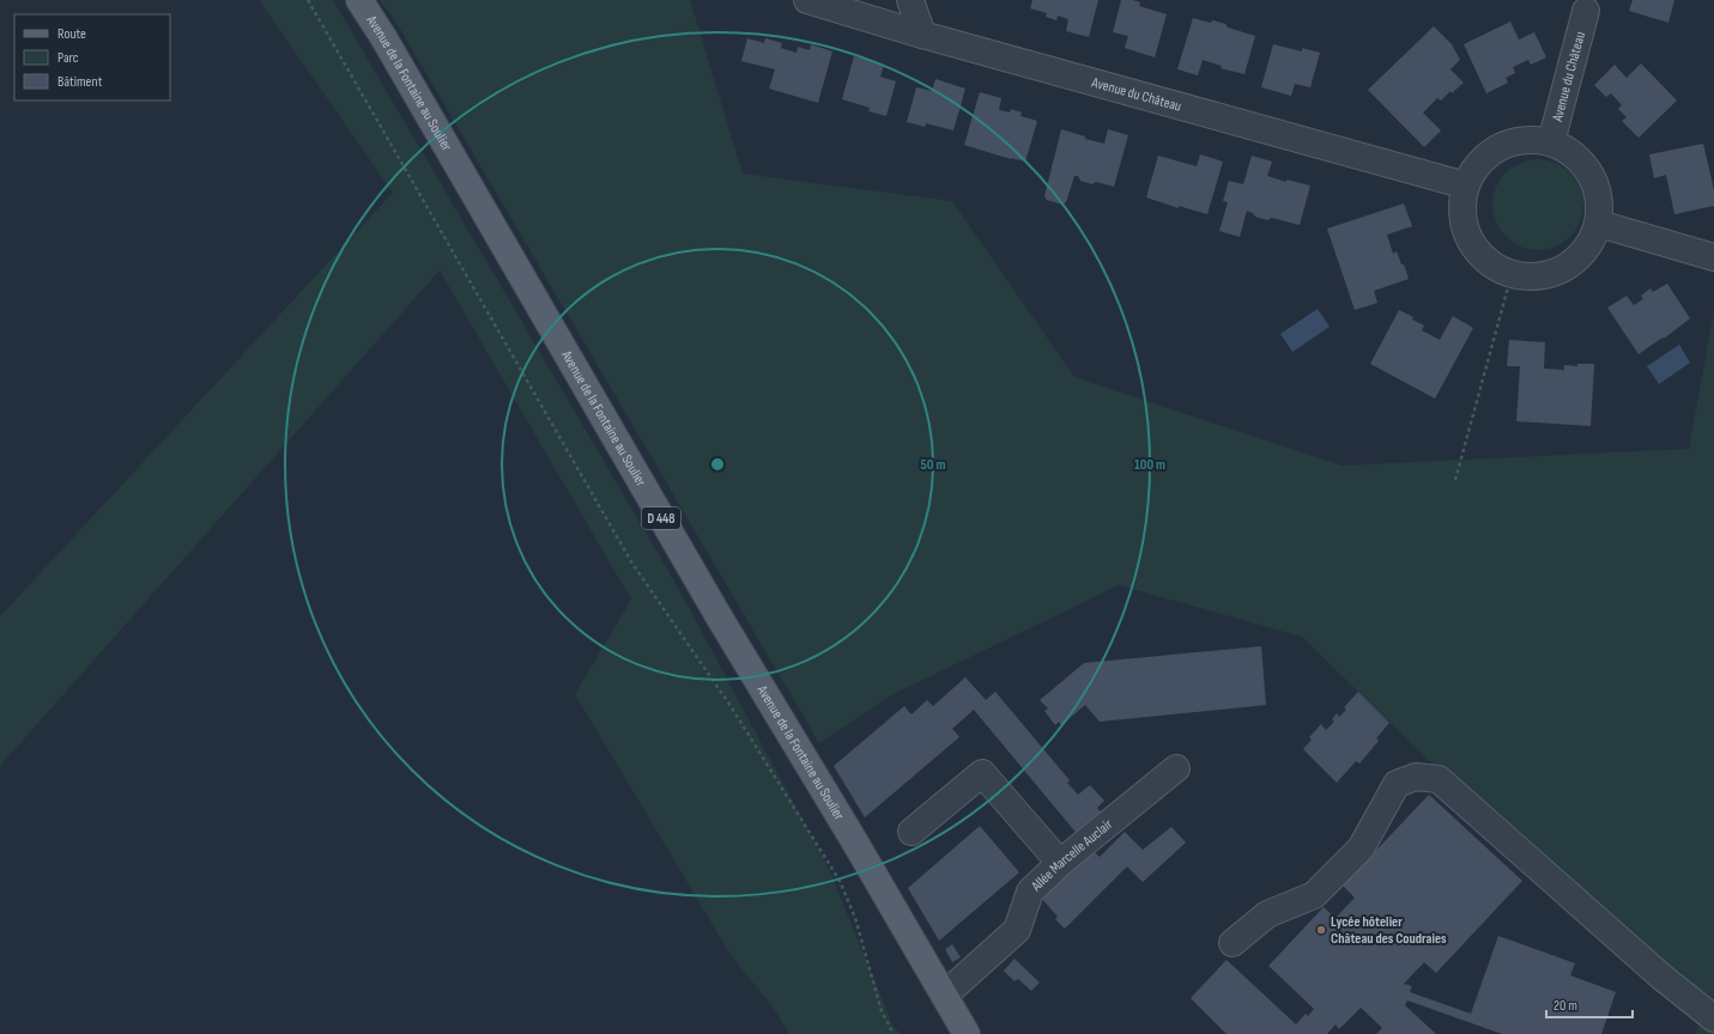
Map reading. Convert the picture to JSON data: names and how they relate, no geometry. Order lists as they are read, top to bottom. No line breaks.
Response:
{"streets":{"main road":["Avenue de la Fontaine au Soulier","D 448"],"street":["Avenue du Château","Allée Marcelle Auclair"]},"crossings":[["Avenue de la Fontaine au Soulier","Allée Marcelle Auclair"]],"places":["Lycée hôtelier Château des Coudraies"],"legend":["Route","Parc","Bâtiment"],"scale_bar":"20 m","rings":["50 m","100 m"]}
